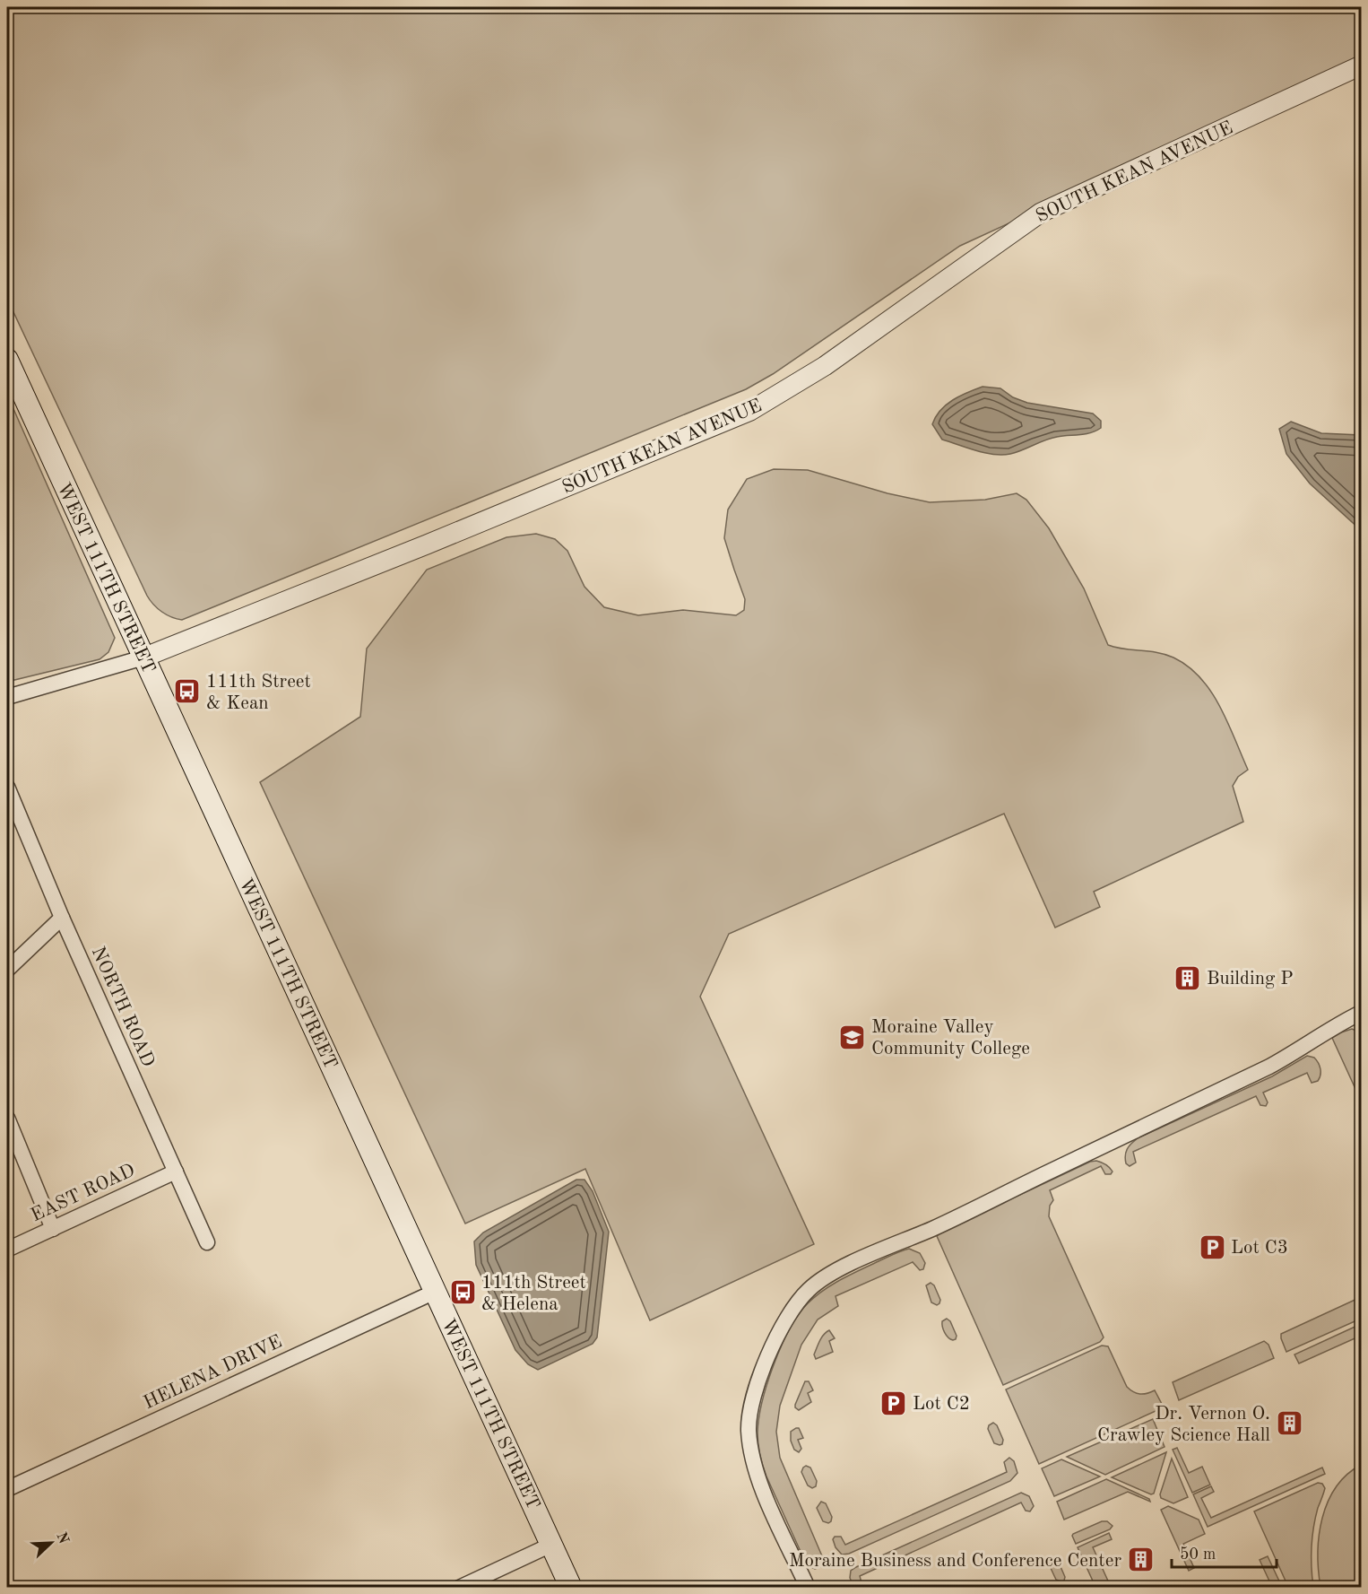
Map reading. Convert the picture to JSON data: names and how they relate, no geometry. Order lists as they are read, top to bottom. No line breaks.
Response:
{"streets":{"main road":["WEST 111TH STREET"],"street":["SOUTH KEAN AVENUE","NORTH ROAD","EAST ROAD","HELENA DRIVE"]},"crossings":[["SOUTH KEAN AVENUE","WEST 111TH STREET"],["WEST 111TH STREET","HELENA DRIVE"],["NORTH ROAD","EAST ROAD"]],"places":{"bus stop":["111th Street & Kean","111th Street & Helena"],"building":["Building P","Dr. Vernon O. Crawley Science Hall","Moraine Business and Conference Center"],"school or university":["Moraine Valley Community College"],"parking":["Lot C3","Lot C2"]},"scale_bar":"50 m","north":"top right"}
